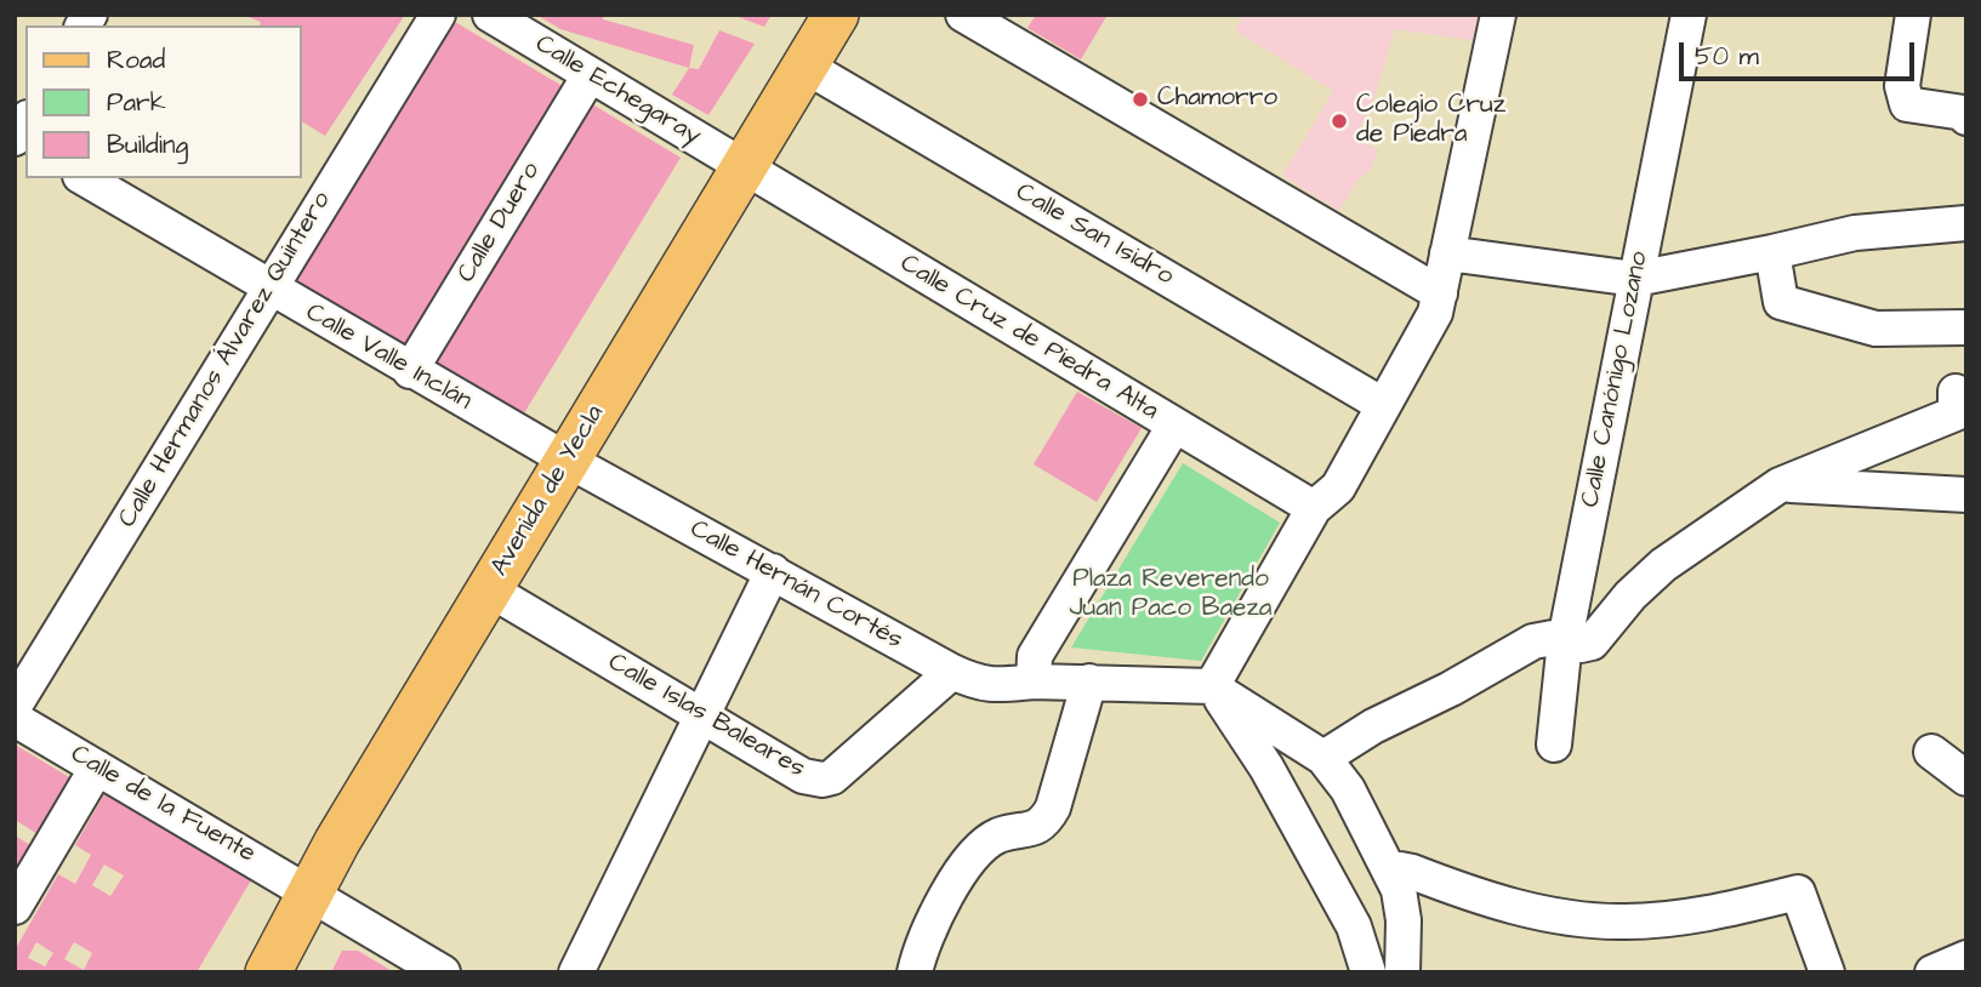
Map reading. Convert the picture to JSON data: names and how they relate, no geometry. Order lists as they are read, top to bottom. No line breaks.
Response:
{"streets":{"main road":["Avenida de Yecla"],"street":["Calle Echegaray","Calle Duero","Calle San Isidro","Calle Cruz de Piedra Alta","Calle Valle Inclán","Calle Hermanos Álvarez Quintero","Calle Canónigo Lozano","Calle Hernán Cortés","Calle Islas Baleares","Calle de la Fuente"]},"crossings":[["Calle Echegaray","Calle Duero"],["Calle Echegaray","Calle Cruz de Piedra Alta"],["Calle Echegaray","Avenida de Yecla"],["Calle Duero","Calle Valle Inclán"],["Calle San Isidro","Avenida de Yecla"],["Calle Cruz de Piedra Alta","Avenida de Yecla"],["Calle Valle Inclán","Calle Hermanos Álvarez Quintero"],["Calle Valle Inclán","Avenida de Yecla"],["Calle Valle Inclán","Calle Hernán Cortés"],["Avenida de Yecla","Calle Hernán Cortés"],["Avenida de Yecla","Calle Islas Baleares"],["Avenida de Yecla","Calle de la Fuente"],["Calle Hernán Cortés","Calle Islas Baleares"]],"parks":["Plaza Reverendo Juan Paco Baeza"],"places":["Chamorro","Colegio Cruz de Piedra"],"legend":["Road","Park","Building"],"scale_bar":"50 m"}
